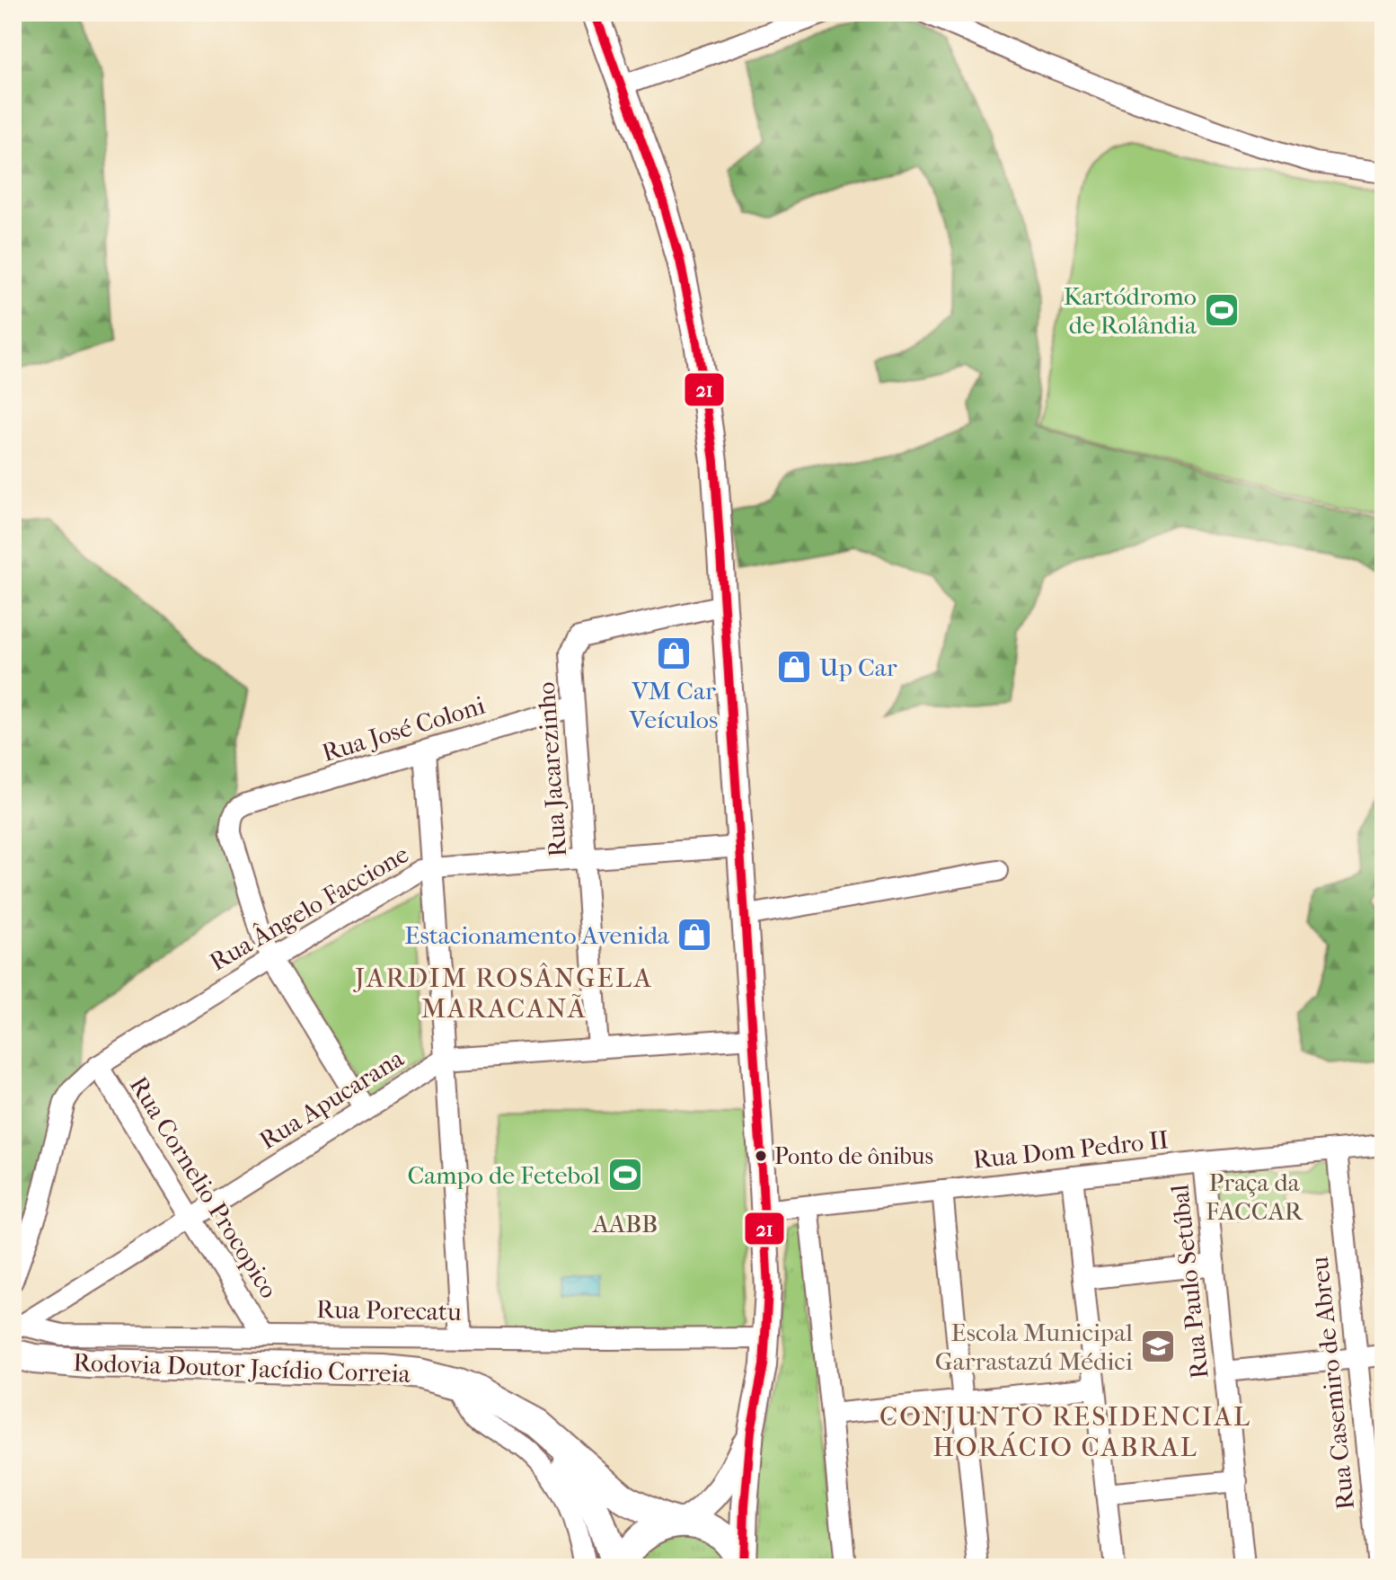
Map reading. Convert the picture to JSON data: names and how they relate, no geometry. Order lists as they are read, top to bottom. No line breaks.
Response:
{"streets":{"highway":["Rodovia Doutor Jacídio Correia"],"street":["Rua José Coloni","Rua Jacarezinho","Rua Ângelo Faccione","Rua Apucarana","Rua Dom Pedro II","Rua Cornelio Procopico","Rua Paulo Setúbal","Rua Porecatu","Rua Casemiro de Abreu"]},"crossings":[["Rua José Coloni","Rua Jacarezinho"],["Rua José Coloni","Rua Ângelo Faccione"],["Rua Jacarezinho","Rua Ângelo Faccione"],["Rua Jacarezinho","Rua Apucarana"],["Rua Ângelo Faccione","Rua Cornelio Procopico"],["Rua Apucarana","Rua Cornelio Procopico"],["Rua Apucarana","Rua Porecatu"],["Rua Dom Pedro II","Rua Paulo Setúbal"],["Rua Dom Pedro II","Rua Casemiro de Abreu"],["Rua Cornelio Procopico","Rua Porecatu"]],"districts":["JARDIM ROSÂNGELA MARACANÃ","CONJUNTO RESIDENCIAL HORÁCIO CABRAL"],"parks":["Praça da FACCAR","AABB"],"places":{"sports":["Kartódromo de Rolândia","Campo de Fetebol"],"shop":["VM Car Veículos","Up Car","Estacionamento Avenida"],"other":["Ponto de ônibus"],"school or university":["Escola Municipal Garrastazú Médici"]},"lines":["transit line 21"]}
